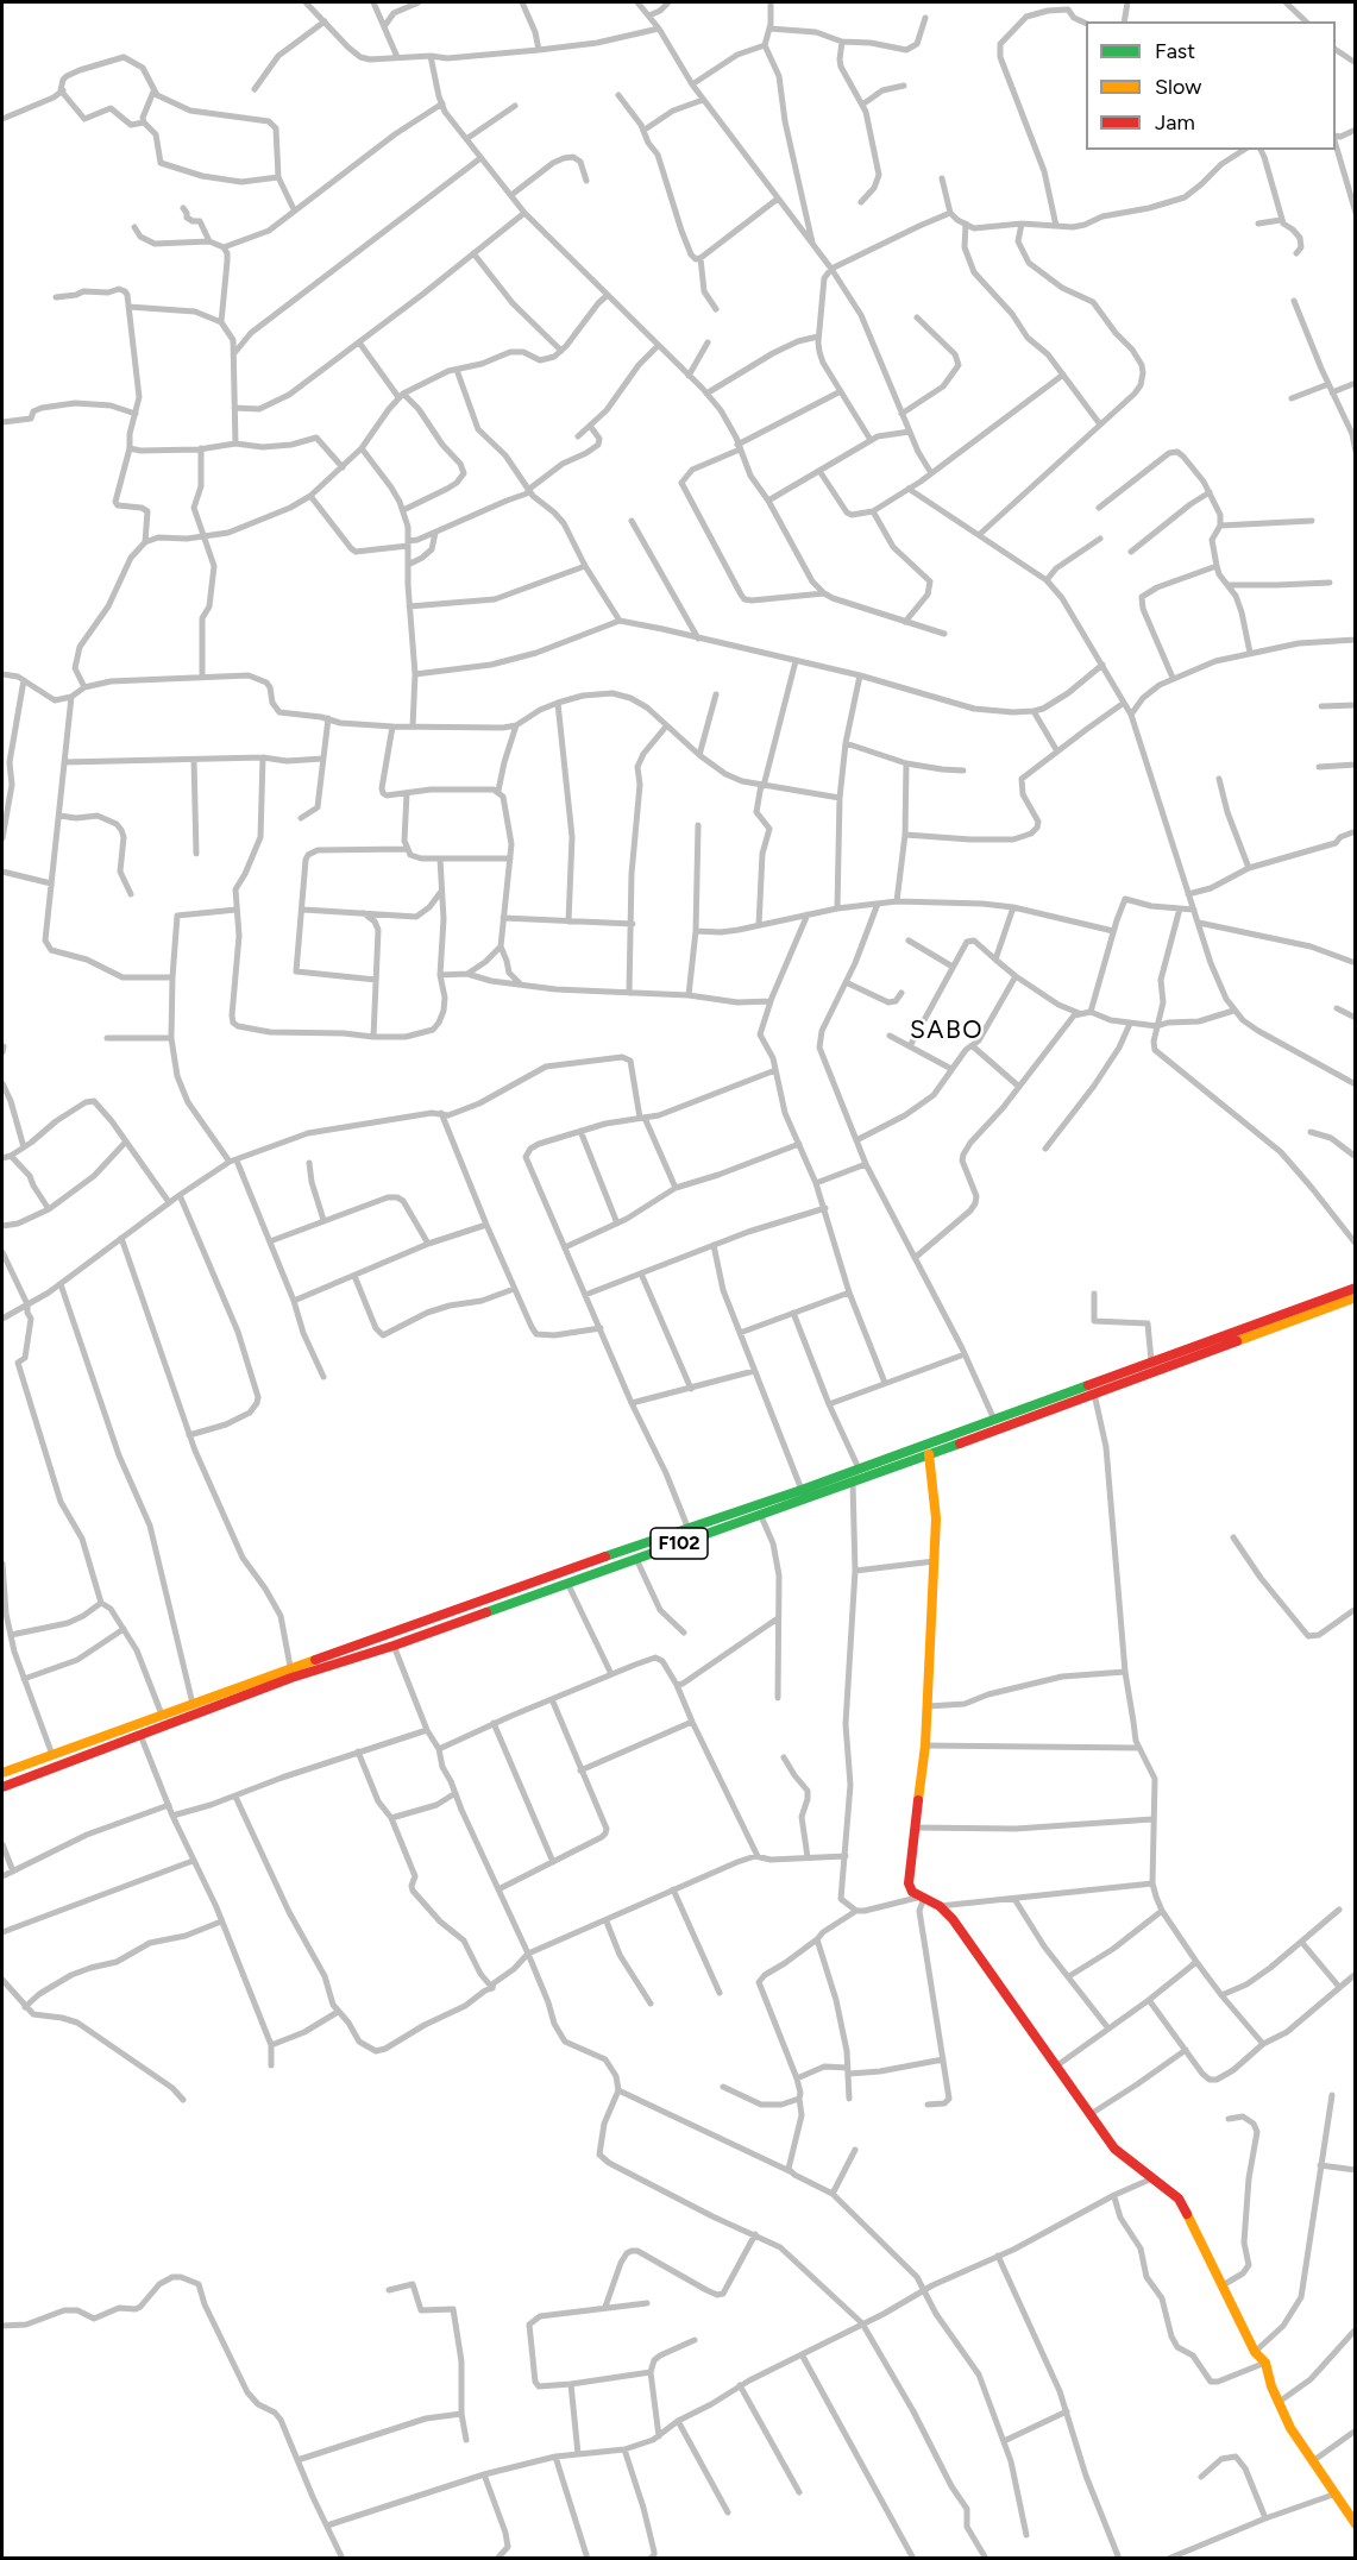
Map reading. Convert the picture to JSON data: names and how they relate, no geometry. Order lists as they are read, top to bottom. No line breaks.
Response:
{"streets":{"main road":["F102"]},"districts":["SABO"],"legend":["Fast","Slow","Jam"]}
